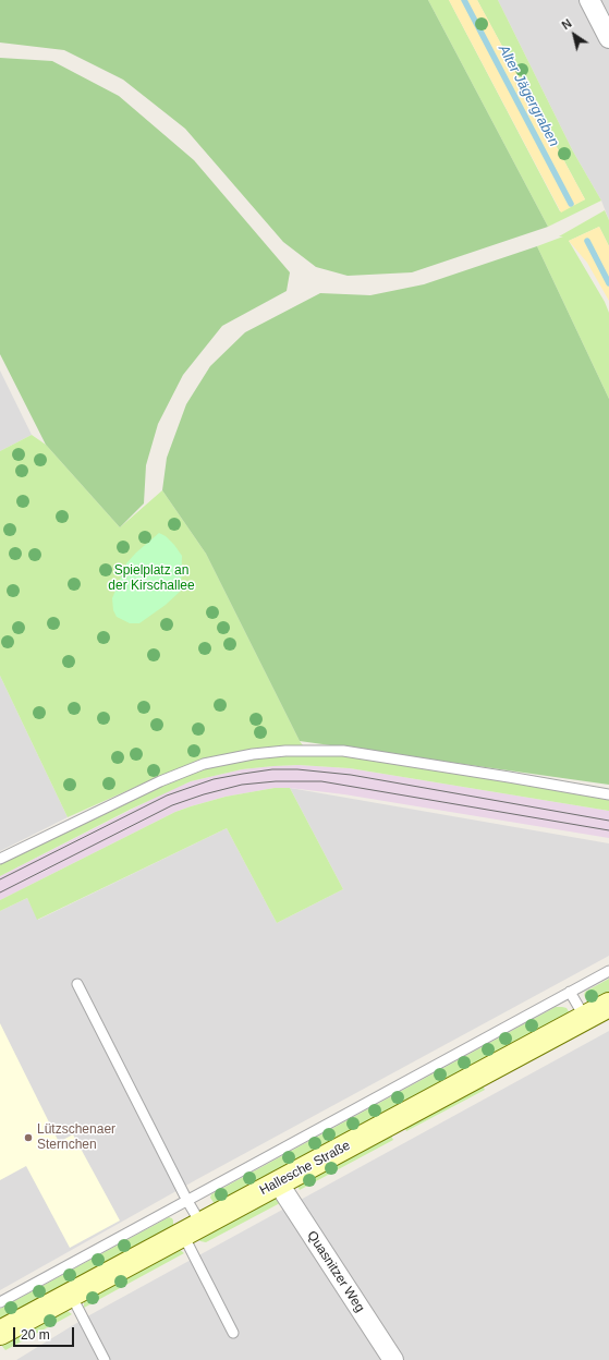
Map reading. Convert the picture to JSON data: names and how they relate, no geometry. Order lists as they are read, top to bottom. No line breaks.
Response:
{"streets":{"street":["Hallesche Straße","Quasnitzer Weg"]},"crossings":[["Hallesche Straße","Quasnitzer Weg"]],"water":["Alter Jägergraben"],"parks":["Spielplatz an der Kirschallee"],"places":["Lützschenaer Sternchen"],"scale_bar":"20 m","north":"top left"}
